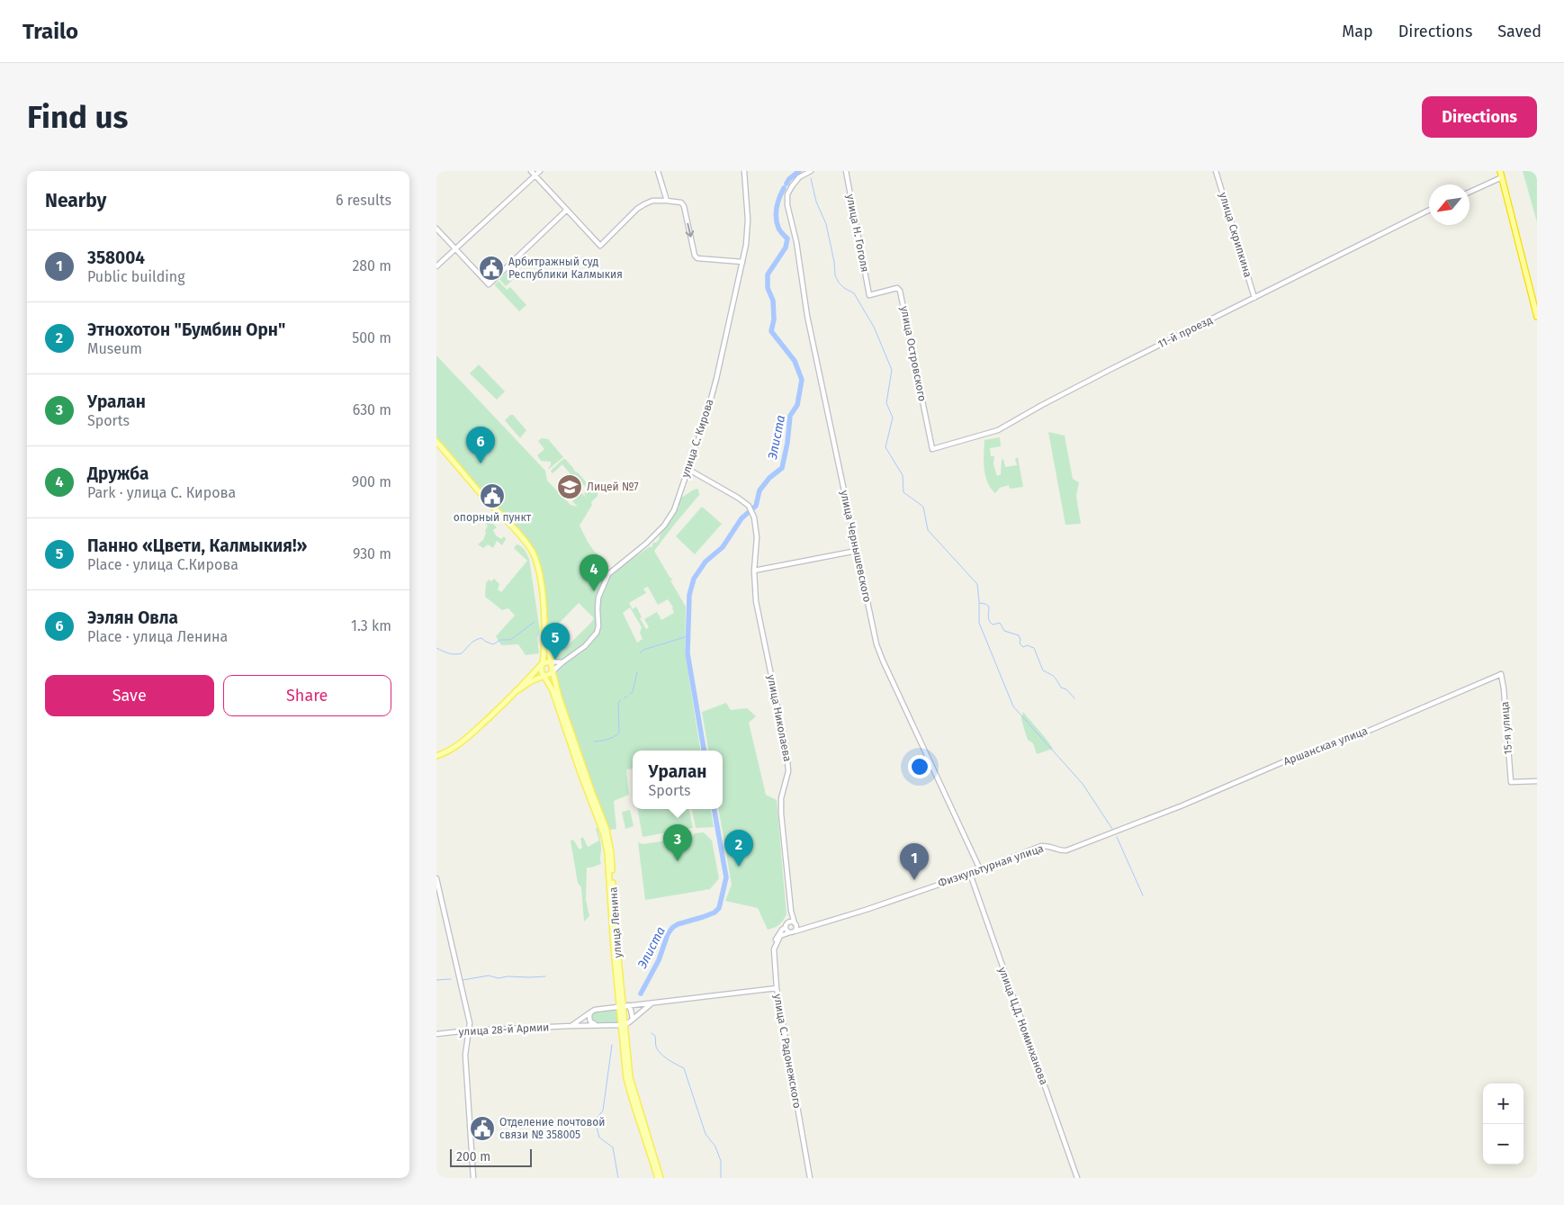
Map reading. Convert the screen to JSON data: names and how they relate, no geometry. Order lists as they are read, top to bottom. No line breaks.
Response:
{"streets":{"main road":["улица Ленина"],"street":["улица Н. Гоголя","улица Скрипкина","11-й проезд","улица Островского","улица С. Кирова","улица Чернышевского","улица Николаева","15-я улица","Аршанская улица","Физкультурная улица","улица Ц.Д. Номинханова","улица 28-й Армии","улица С. Радонежского"]},"crossings":[["улица Н. Гоголя","улица Островского"],["улица Скрипкина","11-й проезд"],["11-й проезд","улица Островского"],["улица С. Кирова","улица Николаева"],["улица С. Кирова","улица Ленина"],["улица Чернышевского","Физкультурная улица"],["улица Николаева","Физкультурная улица"],["15-я улица","Аршанская улица"],["Аршанская улица","Физкультурная улица"],["Физкультурная улица","улица Ц.Д. Номинханова"],["улица Ленина","улица 28-й Армии"]],"water":["Элиста"],"places":{"public building":["Арбитражный суд Республики Калмыкия","опорный пункт","Отделение почтовой связи № 358005"],"school or university":["Лицей №7"]},"scale_bar":"200 m","north":"bottom left","page":{"header":"Trailo","nav":["Map","Directions","Saved"],"buttons":["Directions",["Save","Share"]],"title":"Find us","heading":["Nearby","6 results"],"list":[{"mark":"1","name":"358004","note":"Public building","value":"280 m"},{"mark":"2","name":"Этнохотон \"Бумбин Орн\"","note":"Museum","value":"500 m"},{"mark":"3","name":"Уралан","note":"Sports","value":"630 m"},{"mark":"4","name":"Дружба","note":"Park · улица С. Кирова","value":"900 m"},{"mark":"5","name":"Панно «Цвети, Калмыкия!»","note":"Place · улица С.Кирова","value":"930 m"},{"mark":"6","name":"Ээлян Овла","note":"Place · улица Ленина","value":"1.3 km"}],"pins":["6","4","5","3","2","1"],"popup":["Уралан","Sports"],"map_buttons":["+","−"],"scale":"200 m"}}
